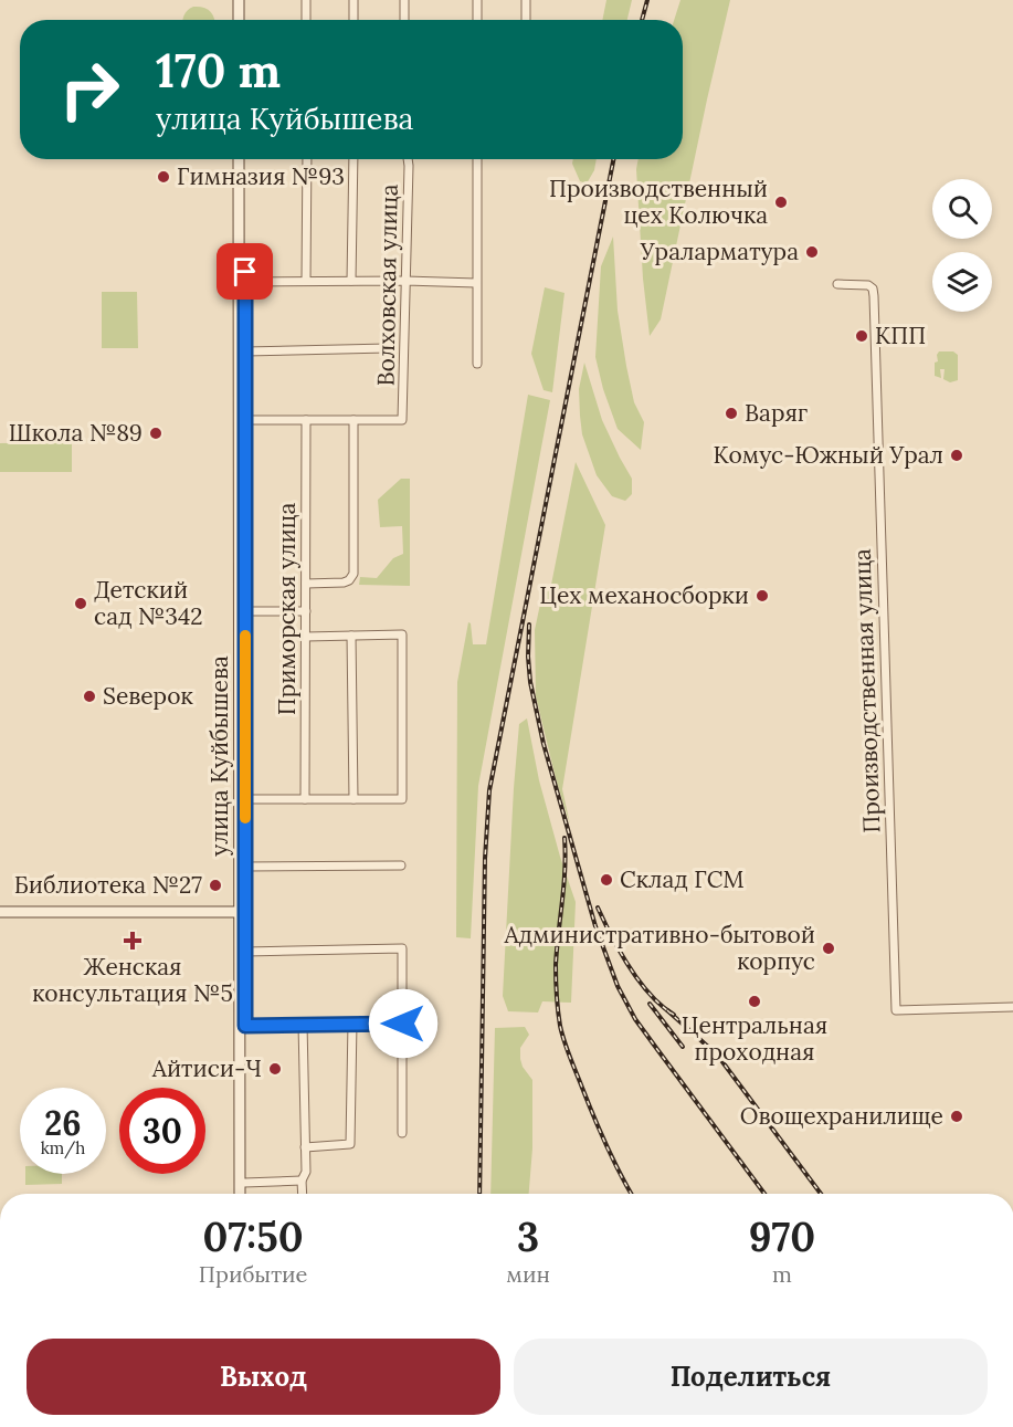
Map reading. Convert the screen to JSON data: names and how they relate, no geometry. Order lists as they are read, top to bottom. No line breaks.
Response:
{"streets":{"main road":["улица Куйбышева"],"street":["Волховская улица","Приморская улица","Производственная улица"]},"places":{"other":["Гимназия №93","Производственный цех Колючка","Ураларматура","КПП","Варяг","Школа №89","Комус-Южный Урал","Цех механосборки","Детский сад №342","Sеверок","Склад ГСМ","Библиотека №27","Административно-бытовой корпус","Центральная проходная","Айтиси-Ч","Овощехранилище"],"health":["Женская консультация №5"]},"page":{"turn":["170 m","улица Куйбышева"],"speed":"26 km/h","limit":"30","eta":["07:50","Прибытие","3","мин","970","m"],"buttons":["Выход","Поделиться"]}}
